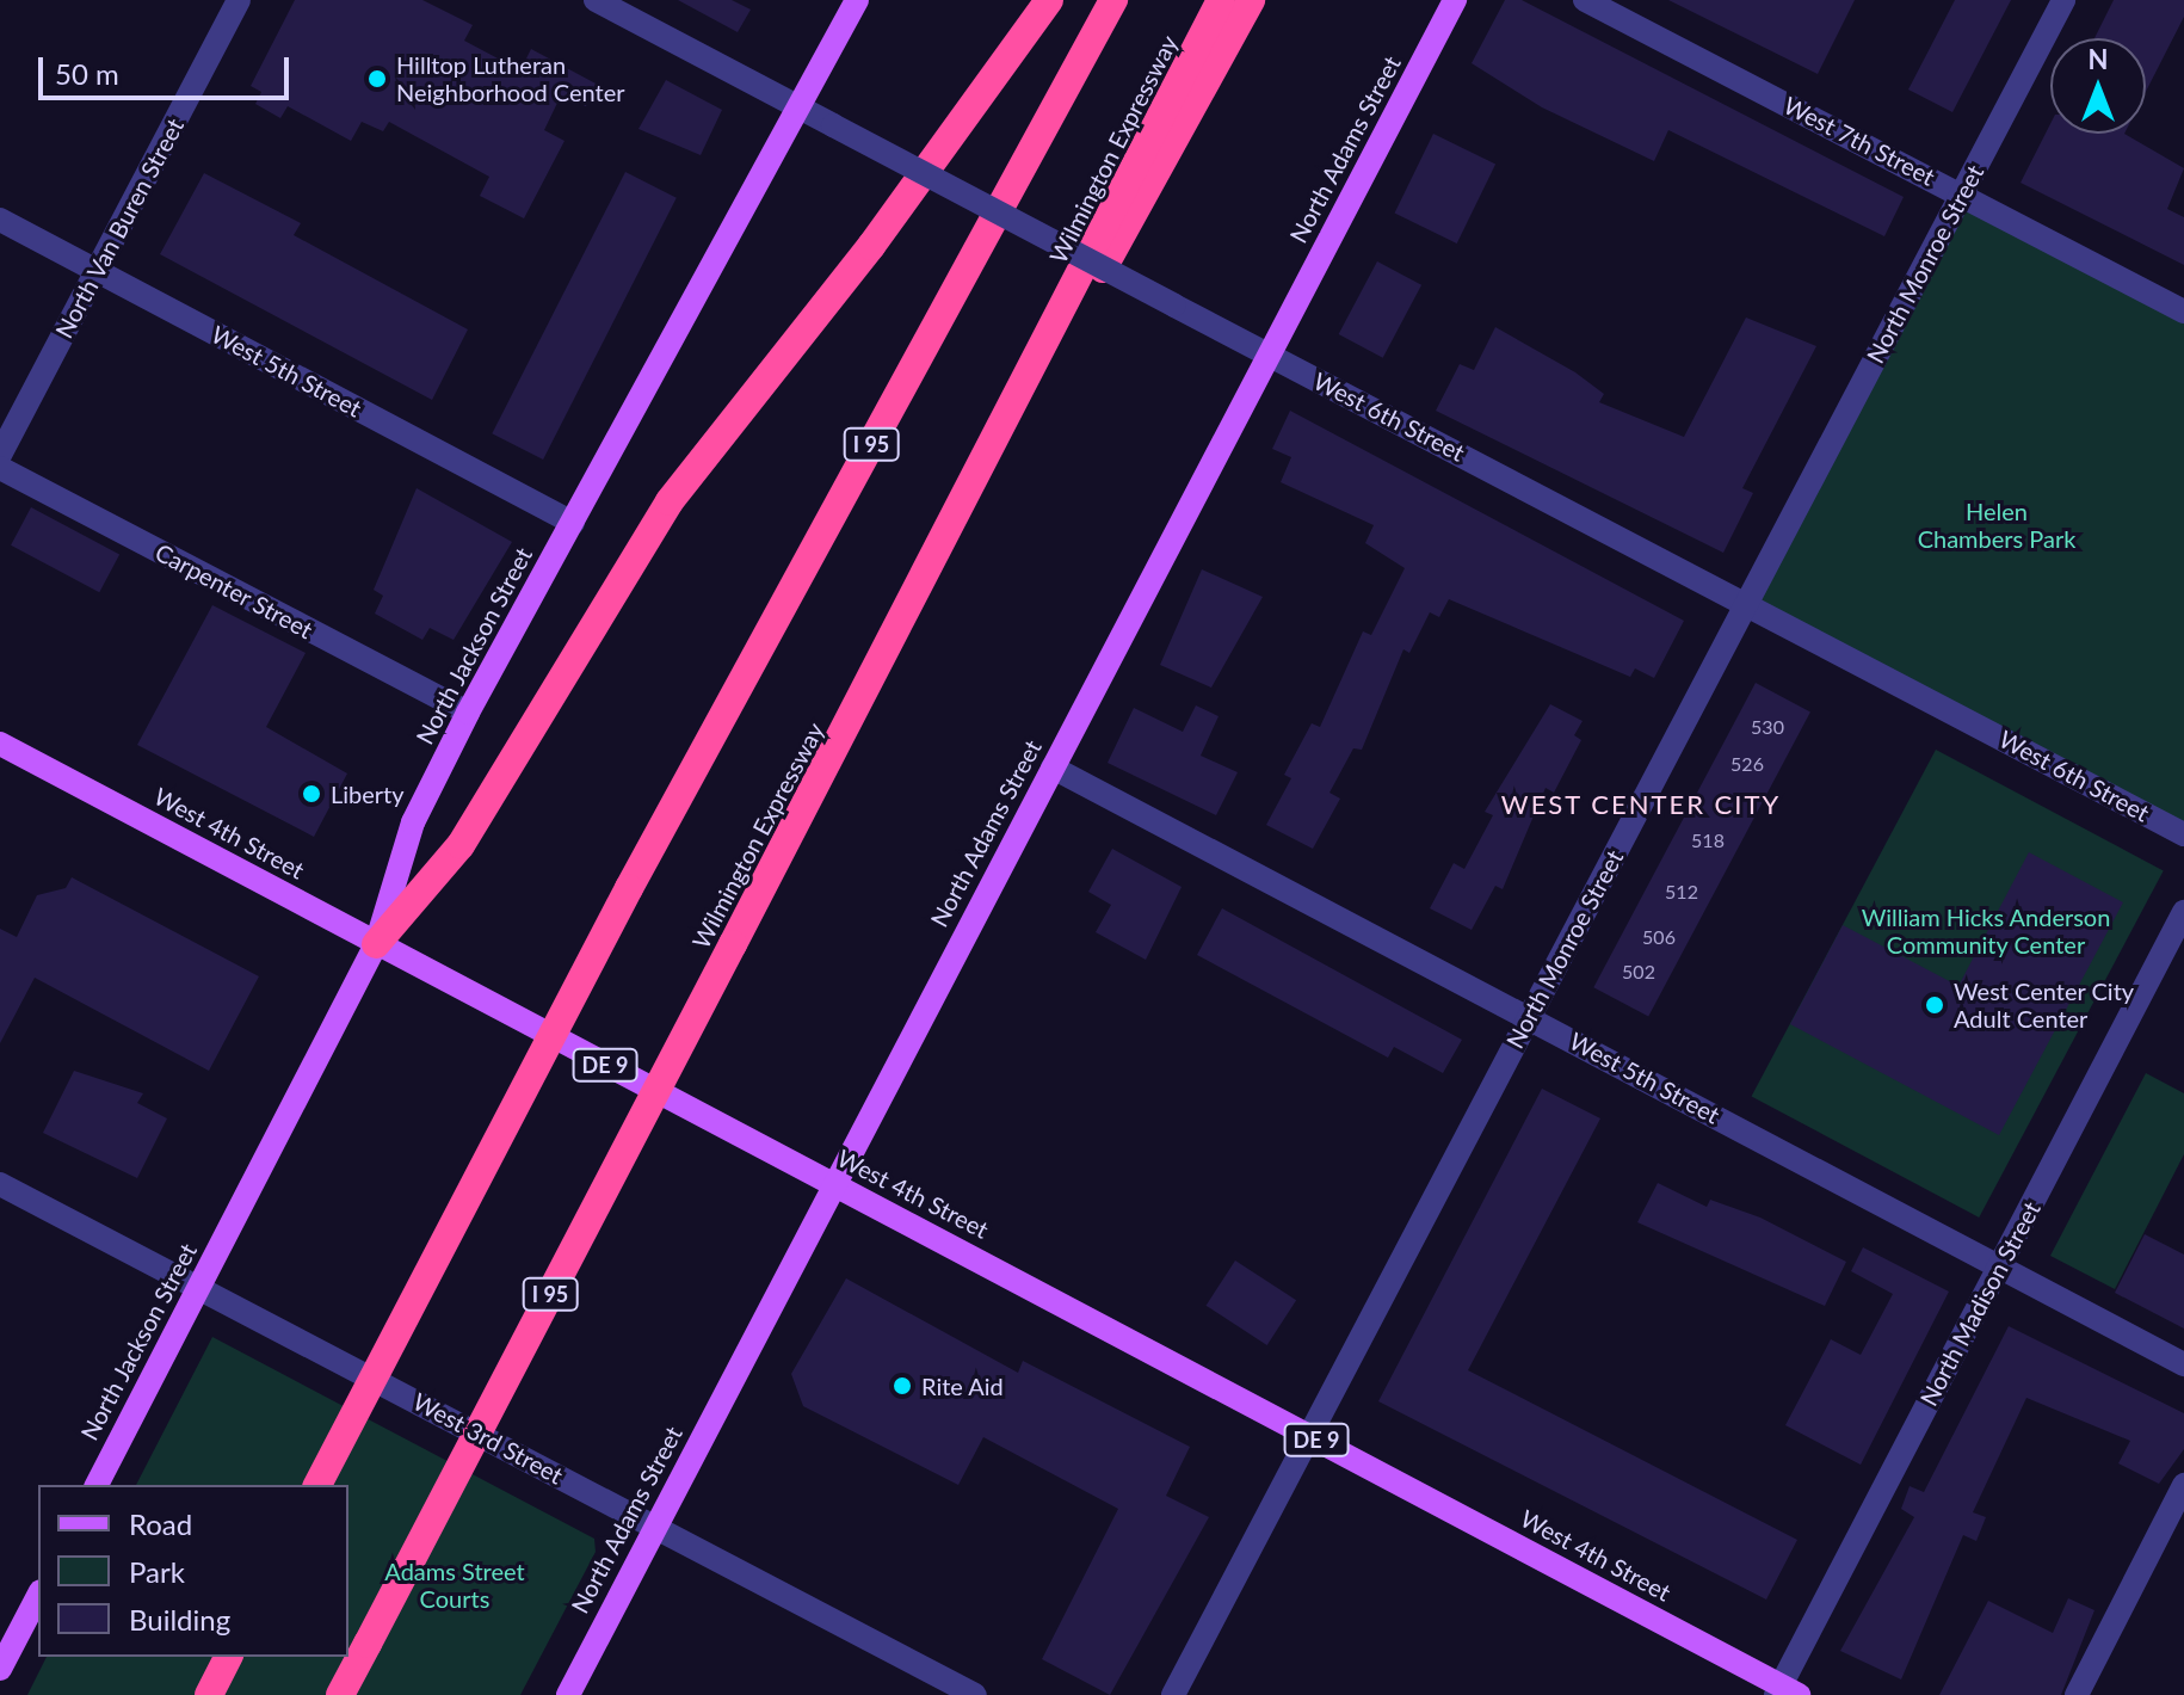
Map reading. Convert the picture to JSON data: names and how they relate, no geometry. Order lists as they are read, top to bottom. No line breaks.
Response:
{"streets":{"highway":["Wilmington Expressway","I 95"],"main road":["North Adams Street","North Jackson Street","West 4th Street","DE 9"],"street":["West 7th Street","North Van Buren Street","North Monroe Street","West 5th Street","West 6th Street","Carpenter Street","North Madison Street","West 3rd Street"]},"crossings":[["West 7th Street","North Monroe Street"],["North Adams Street","West 5th Street"],["North Adams Street","West 6th Street"],["North Adams Street","West 4th Street"],["North Adams Street","West 3rd Street"],["North Van Buren Street","West 5th Street"],["North Monroe Street","West 5th Street"],["North Monroe Street","West 6th Street"],["North Monroe Street","West 4th Street"],["West 5th Street","North Jackson Street"],["West 5th Street","North Madison Street"],["West 6th Street","North Jackson Street"],["Carpenter Street","North Jackson Street"],["North Jackson Street","West 4th Street"],["North Jackson Street","West 3rd Street"],["West 4th Street","North Madison Street"]],"districts":["WEST CENTER CITY"],"parks":["Helen Chambers Park","William Hicks Anderson Community Center","Adams Street Courts"],"places":["Hilltop Lutheran Neighborhood Center","Liberty","West Center City Adult Center","Rite Aid"],"house_numbers":["530","526","518","512","506","502"],"legend":["Road","Park","Building"],"scale_bar":"50 m","north":"top"}
